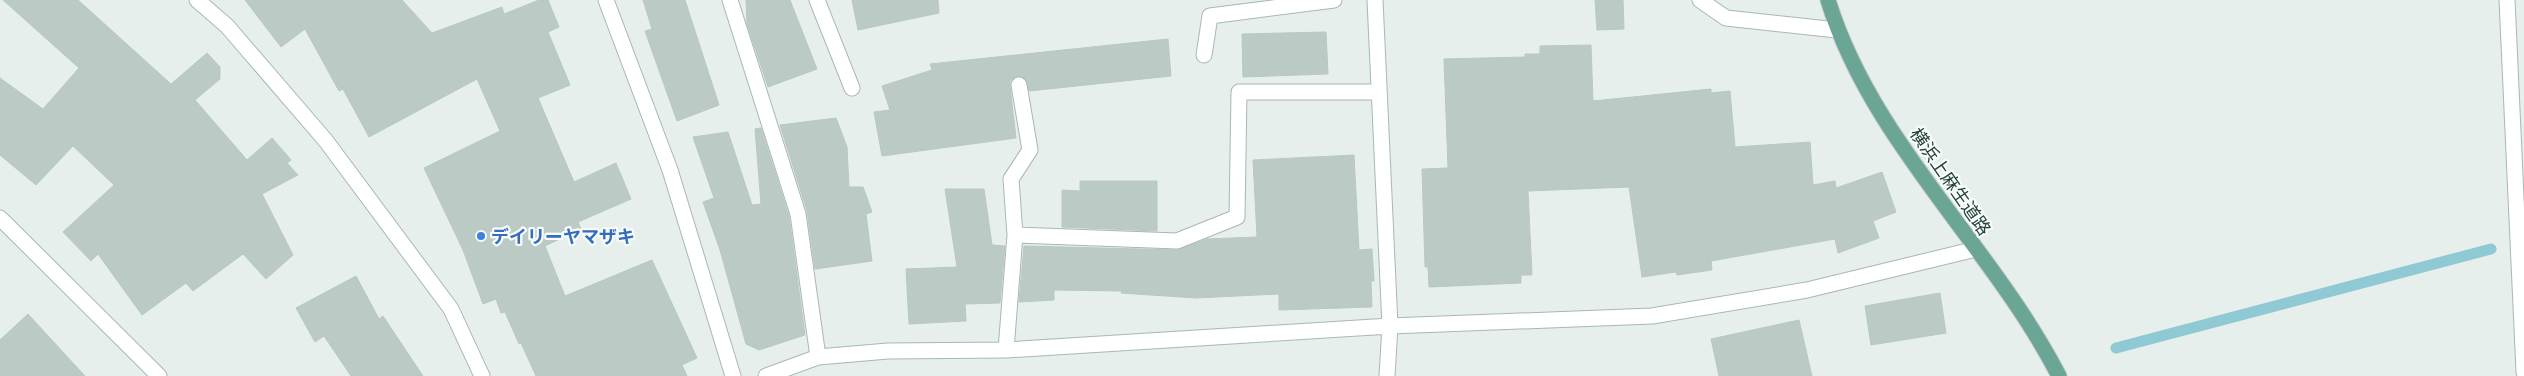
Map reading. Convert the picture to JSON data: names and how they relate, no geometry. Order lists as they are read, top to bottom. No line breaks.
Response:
{"streets":{"main road":["横浜上麻生道路"]},"places":["デイリーヤマザキ"]}
